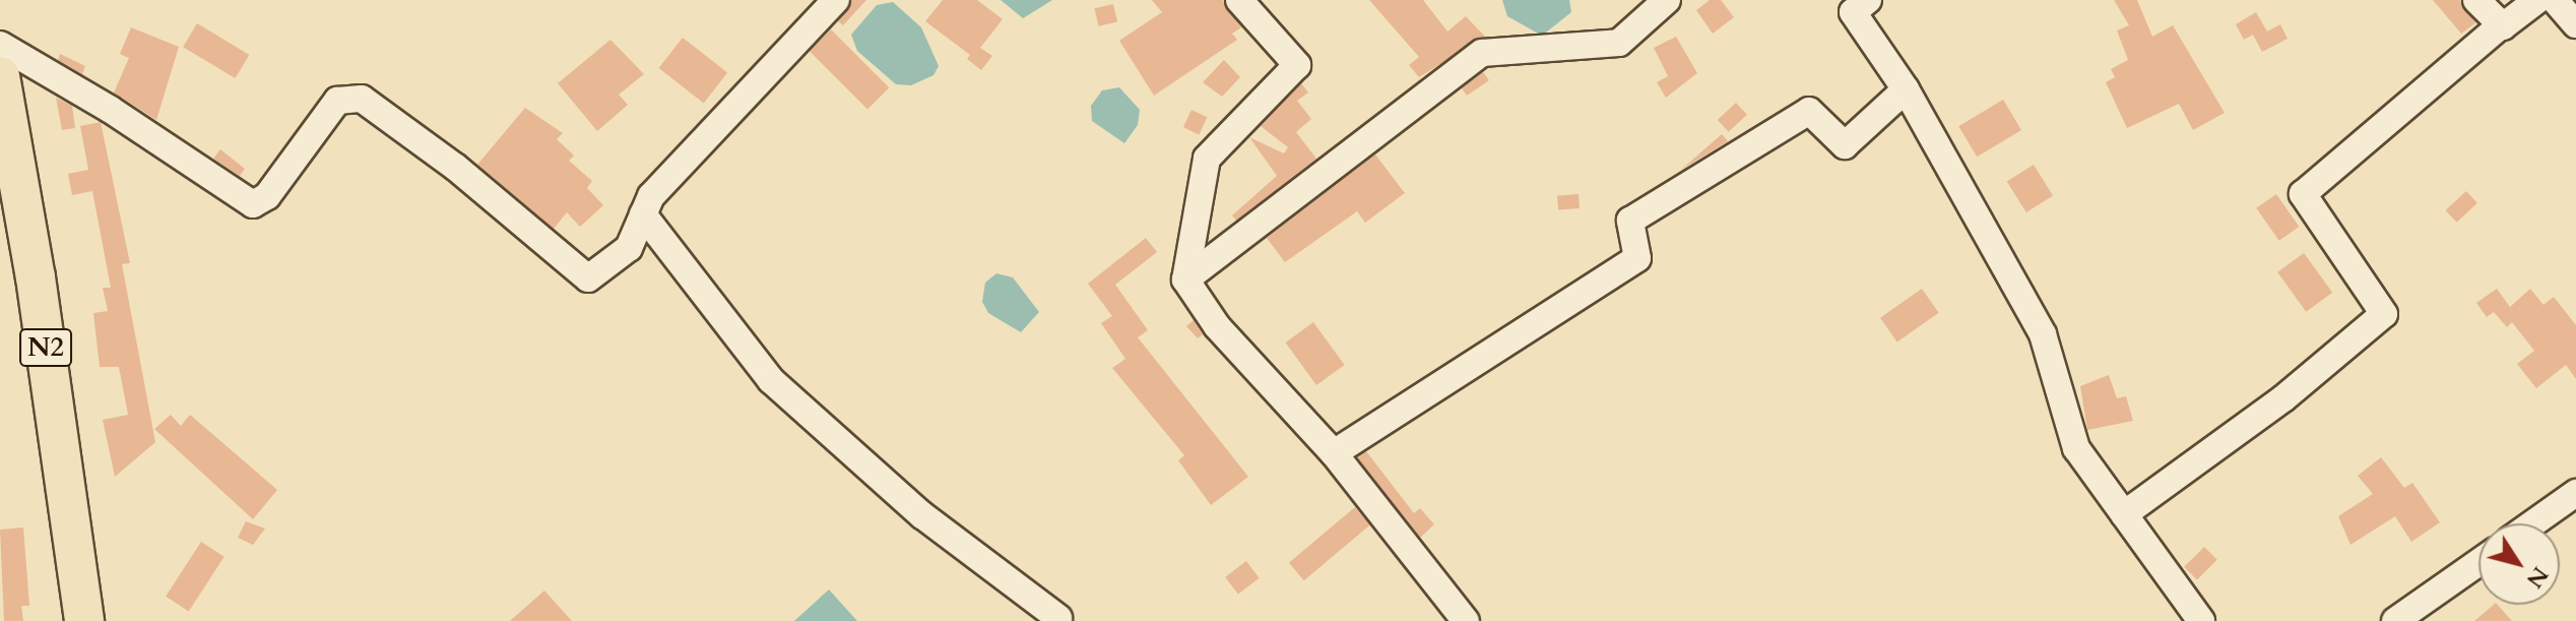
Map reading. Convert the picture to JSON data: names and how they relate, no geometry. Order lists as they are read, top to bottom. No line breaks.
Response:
{"streets":{"highway":["N2"]},"north":"bottom right"}
